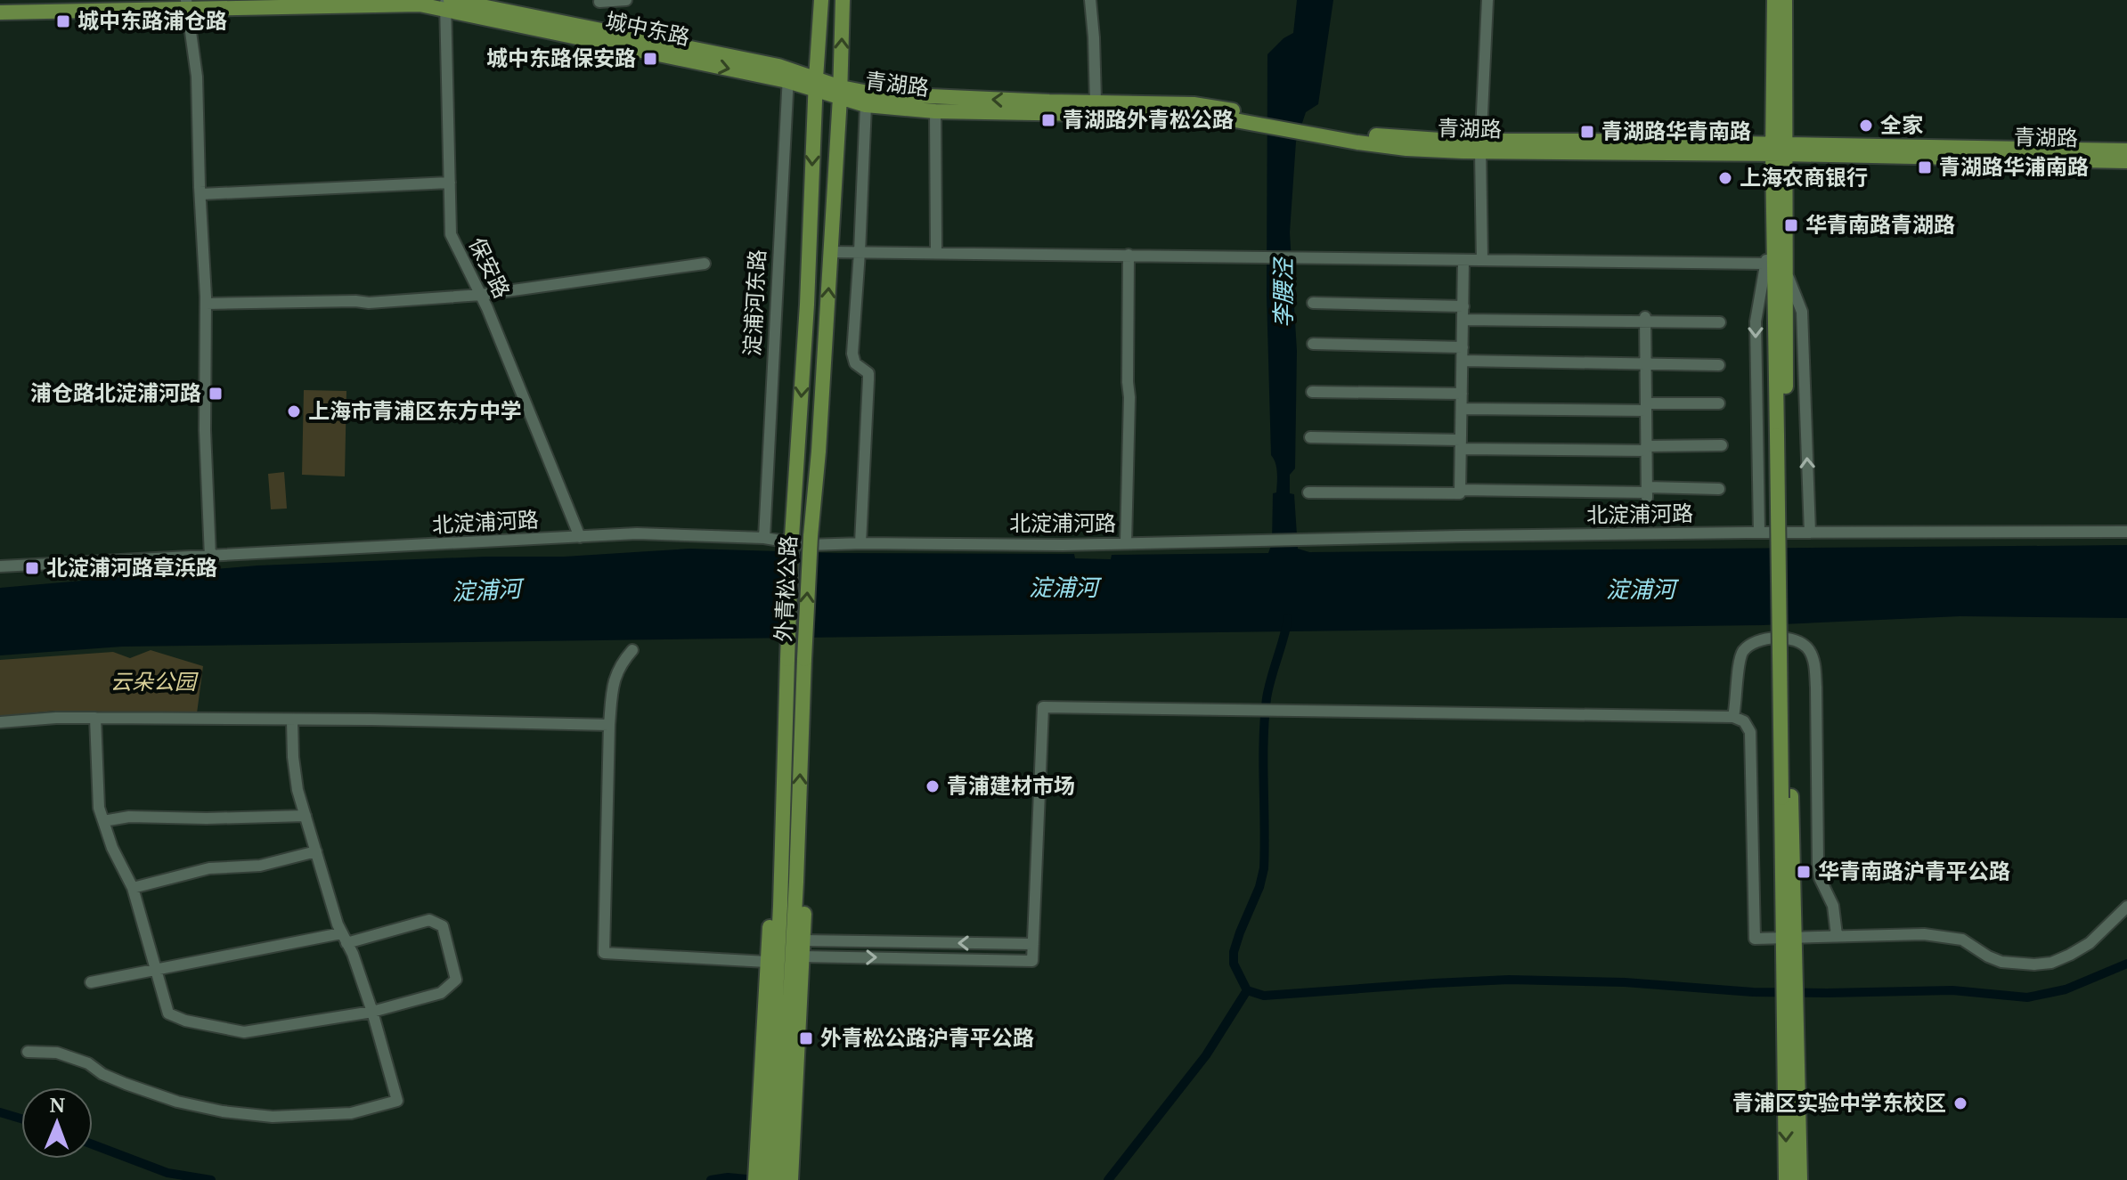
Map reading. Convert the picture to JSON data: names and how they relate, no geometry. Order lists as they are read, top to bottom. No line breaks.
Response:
{"streets":{"main road":["城中东路","青湖路","外青松公路"],"street":["保安路","淀浦河东路","北淀浦河路"]},"crossings":[["城中东路","青湖路"],["城中东路","保安路"],["城中东路","淀浦河东路"],["城中东路","外青松公路"],["青湖路","外青松公路"],["保安路","北淀浦河路"],["淀浦河东路","北淀浦河路"]],"water":["李腰泾","淀浦河"],"parks":["云朵公园"],"places":{"transit":["城中东路浦仓路","城中东路保安路","青湖路外青松公路","青湖路华青南路","青湖路华浦南路","华青南路青湖路","浦仓路北淀浦河路","北淀浦河路章浜路","华青南路沪青平公路","外青松公路沪青平公路"],"other":["全家","上海农商银行","上海市青浦区东方中学","青浦建材市场","青浦区实验中学东校区"]},"north":"top"}
